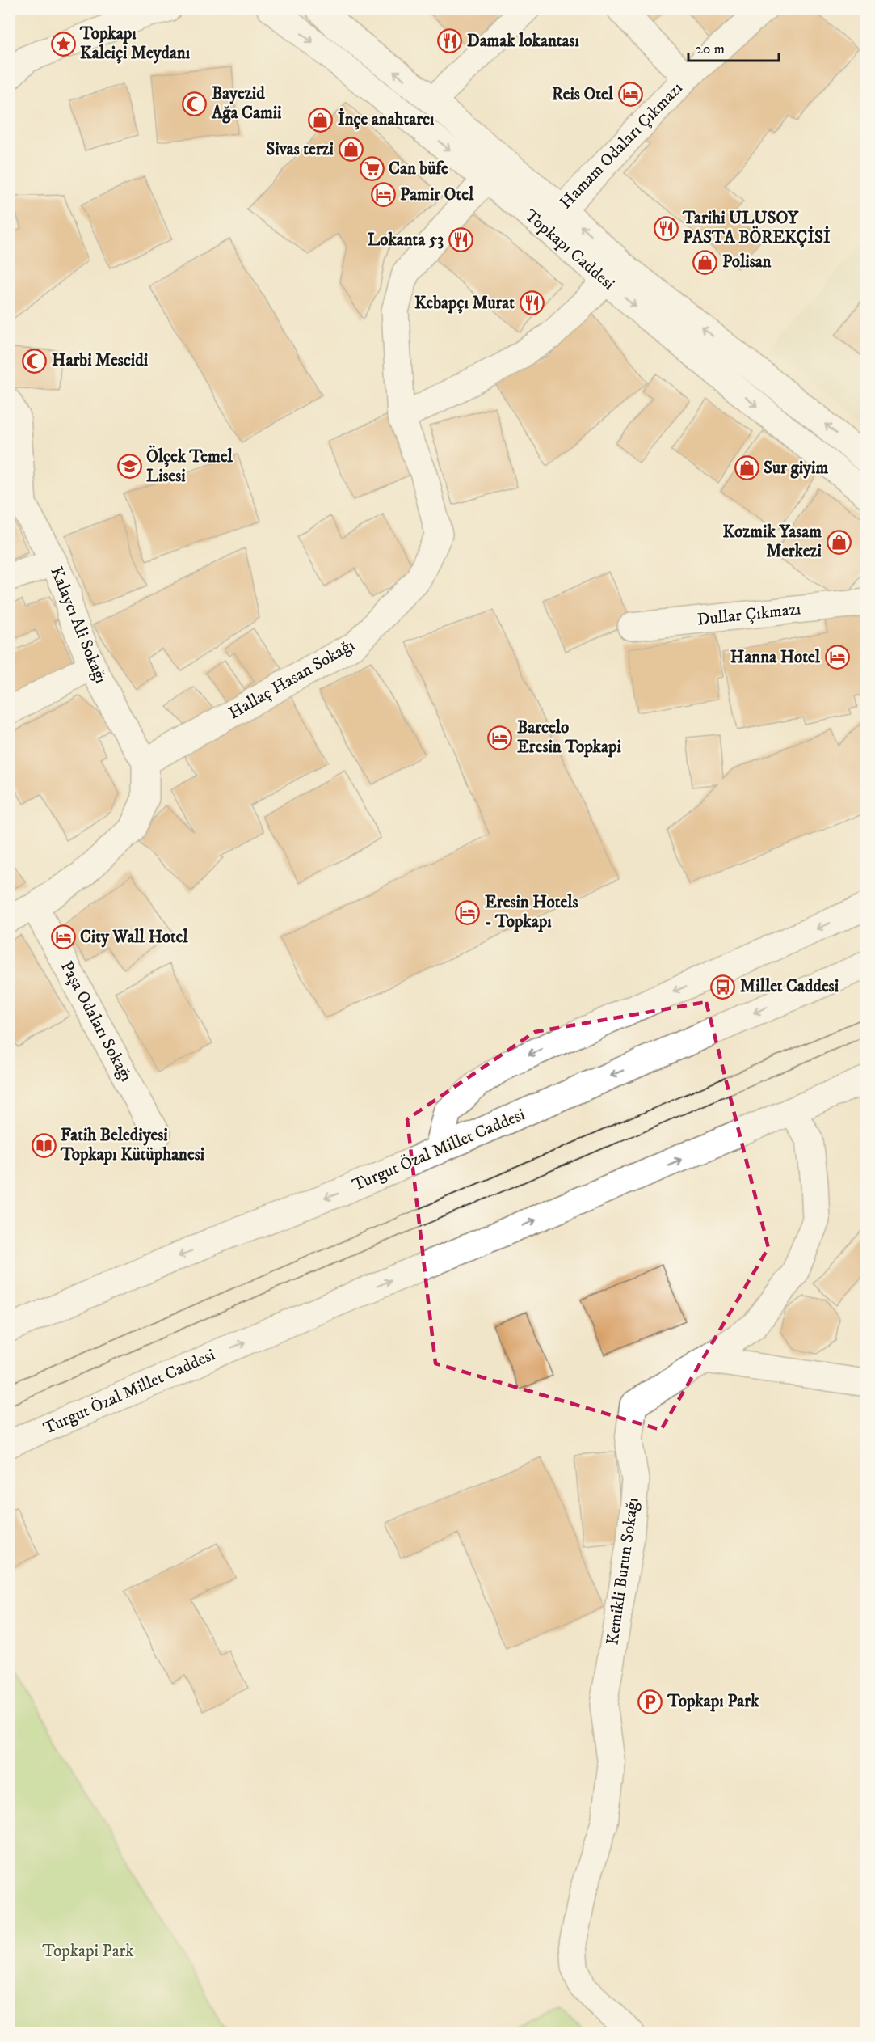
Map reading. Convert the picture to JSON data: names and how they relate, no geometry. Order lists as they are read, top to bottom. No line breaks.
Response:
{"streets":{"street":["Hamam Odaları Çıkmazı","Topkapı Caddesi","Dullar Çıkmazı","Kalaycı Ali Sokağı","Hallaç Hasan Sokağı","Paşa Odaları Sokağı","Turgut Özal Millet Caddesi","Kemikli Burun Sokağı"]},"crossings":[["Hamam Odaları Çıkmazı","Topkapı Caddesi"],["Topkapı Caddesi","Hallaç Hasan Sokağı"],["Kalaycı Ali Sokağı","Hallaç Hasan Sokağı"],["Turgut Özal Millet Caddesi","Kemikli Burun Sokağı"]],"parks":["Topkapi Park"],"places":{"restaurant":["Damak lokantası","Tarihi ULUSOY PASTA BÖREKÇİSİ","Lokanta 53","Kebapçı Murat"],"place":["Topkapı Kaleiçi Meydanı"],"hotel":["Reis Otel","Pamir Otel","Hanna Hotel","Barcelo Eresin Topkapi","Eresin Hotels - Topkapı","City Wall Hotel"],"mosque":["Bayezid Ağa Camii","Harbi Mescidi"],"shop":["İnçe anahtarcı","Sivas terzi","Polisan","Sur giyim","Kozmik Yasam Merkezi"],"supermarket":["Can büfe"],"school or university":["Ölçek Temel Lisesi"],"bus stop":["Millet Caddesi"],"library":["Fatih Belediyesi Topkapı Kütüphanesi"],"parking":["Topkapı Park"]},"scale_bar":"20 m"}
